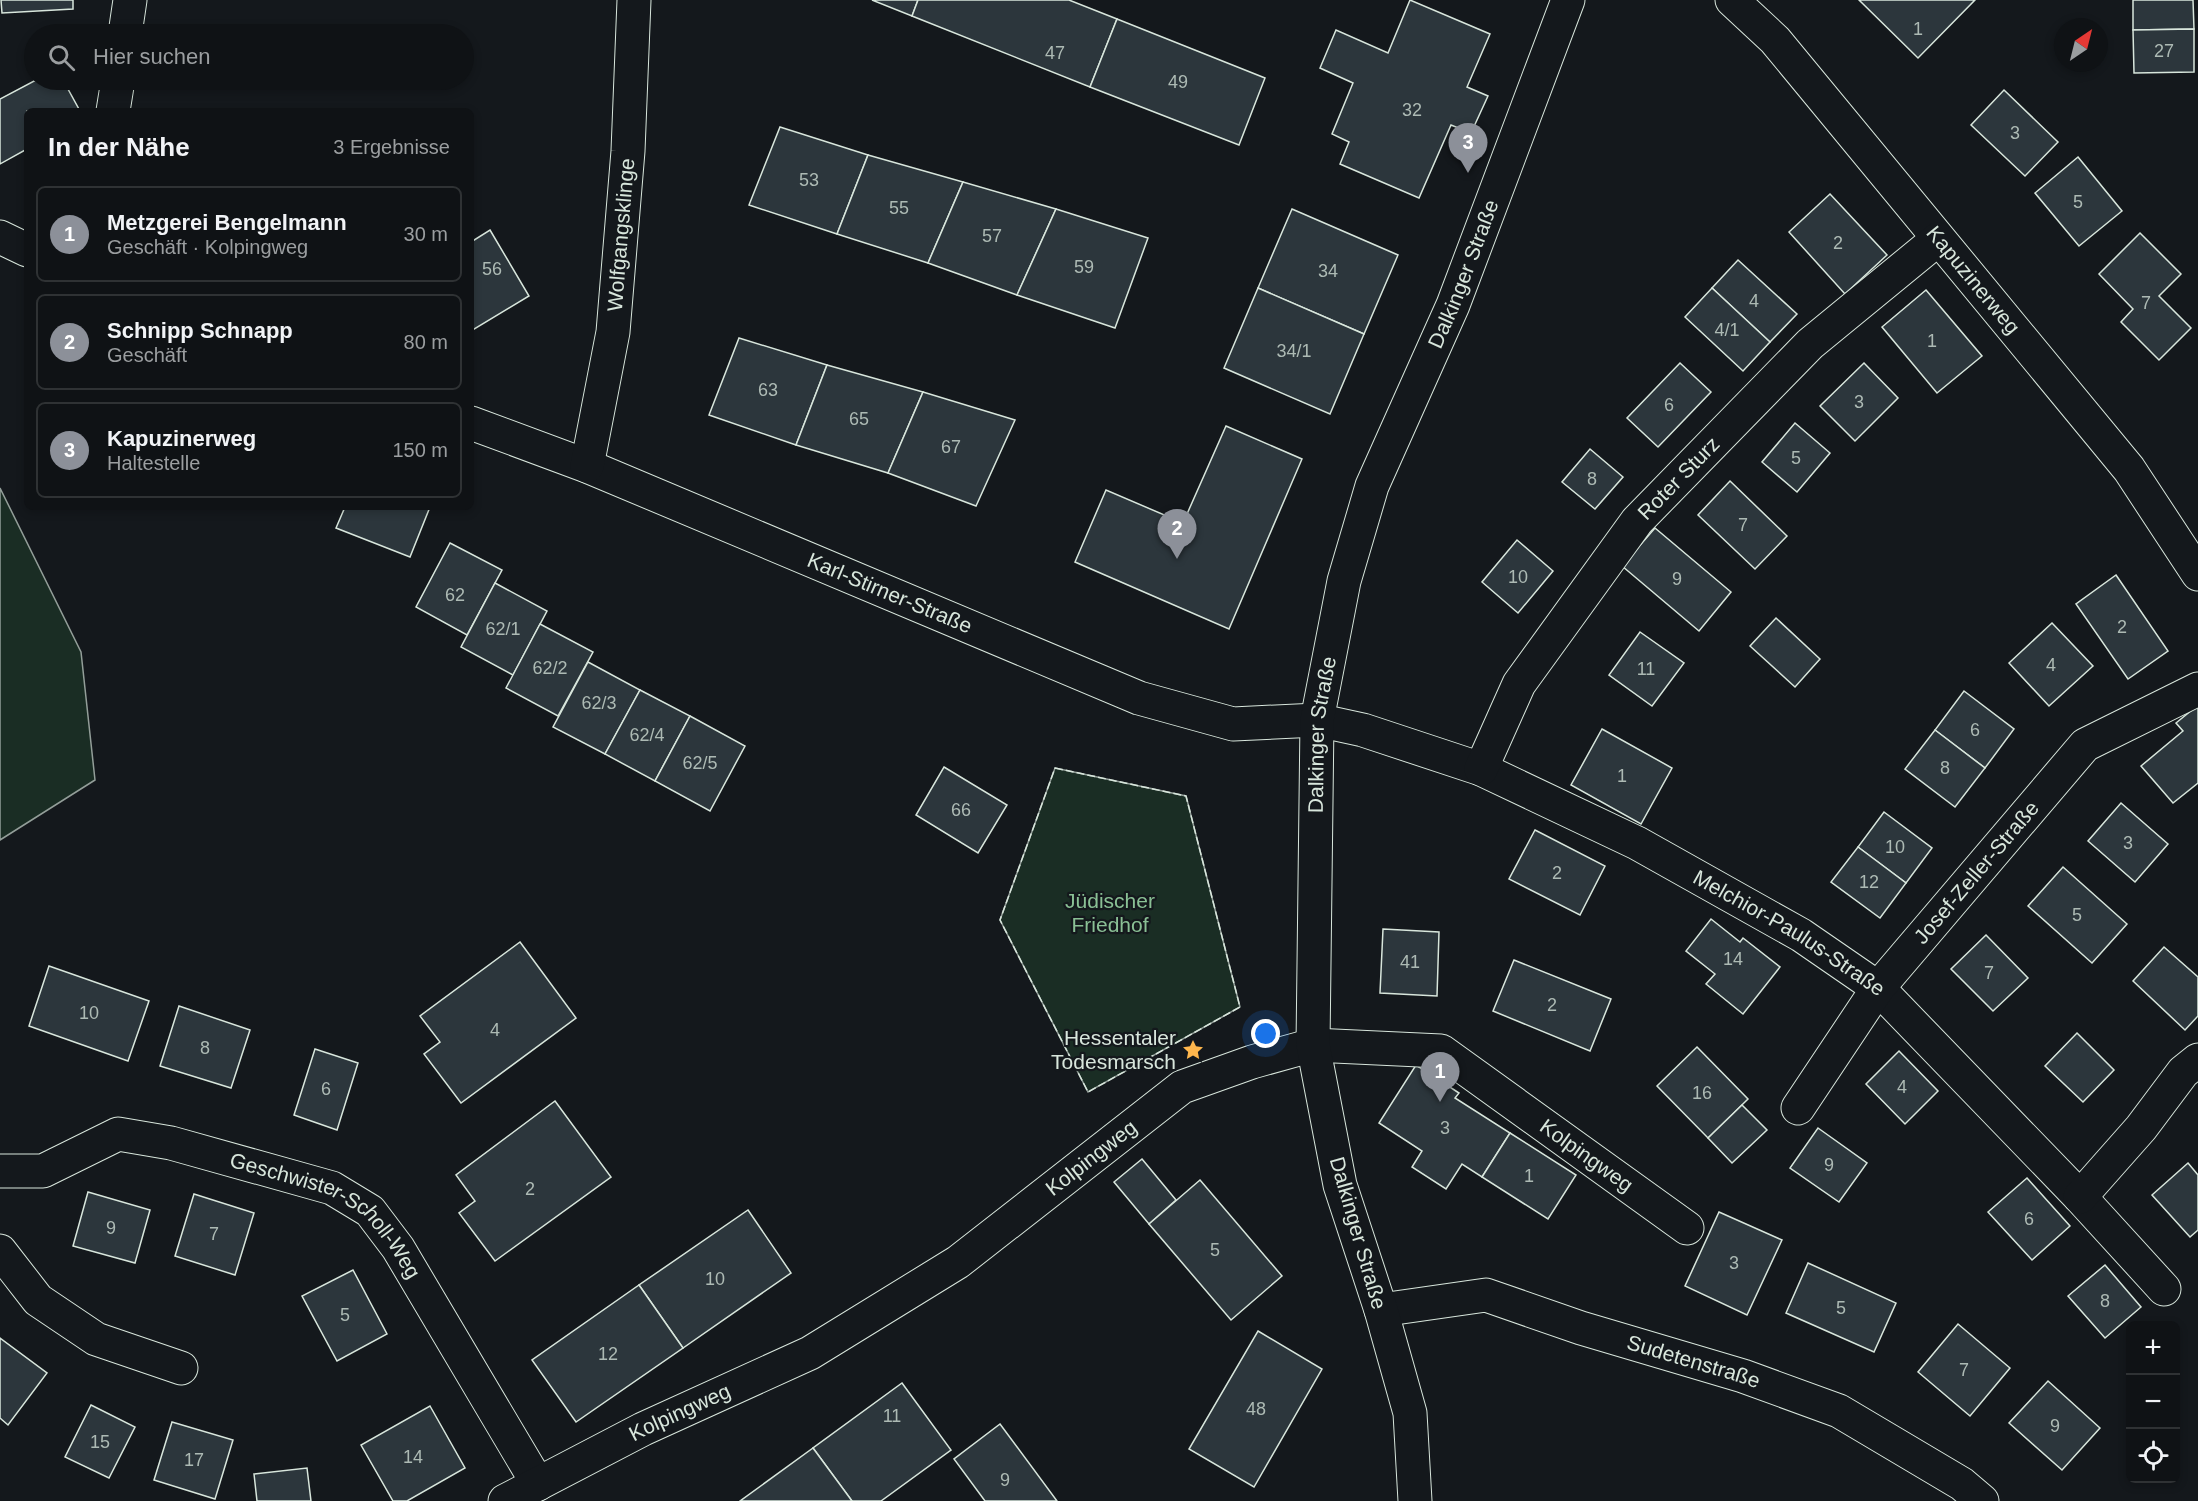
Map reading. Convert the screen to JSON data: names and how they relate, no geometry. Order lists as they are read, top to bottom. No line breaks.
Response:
{"streets":{"street":["Wolfgangsklinge","Dalkinger Straße","Kapuzinerweg","Roter Sturz","Karl-Stirner-Straße","Josef-Zeller-Straße","Melchior-Paulus-Straße","Kolpingweg","Geschwister-Scholl-Weg","Sudetenstraße"]},"crossings":[["Wolfgangsklinge","Karl-Stirner-Straße"],["Dalkinger Straße","Karl-Stirner-Straße"],["Dalkinger Straße","Melchior-Paulus-Straße"],["Dalkinger Straße","Kolpingweg"],["Dalkinger Straße","Sudetenstraße"],["Kapuzinerweg","Roter Sturz"],["Roter Sturz","Melchior-Paulus-Straße"],["Karl-Stirner-Straße","Melchior-Paulus-Straße"],["Josef-Zeller-Straße","Melchior-Paulus-Straße"],["Kolpingweg","Geschwister-Scholl-Weg"]],"parks":["Jüdischer Friedhof"],"places":{"place":["Hessentaler Todesmarsch"]},"house_numbers":["1","27","47","49","32","3","53","5","55","57","2","59","56","34","4","7","4/1","1","34/1","63","3","6","65","67","5","8","7","10","9","62","2","62/1","4","62/2","11","62/3","6","62/4","62/5","8","1","66","3","10","2","12","5","14","41","7","2","10","4","8","4","6","16","3","9","1","2","6","9","7","5","3","10","8","5","5","12","7","48","11","9","15","14","17","9"],"north":"top right","page":{"search":"Hier suchen","heading":["In der Nähe","3 Ergebnisse"],"pins":["3","2","1"],"list":[{"mark":"1","name":"Metzgerei Bengelmann","note":"Geschäft · Kolpingweg","value":"30 m"},{"mark":"2","name":"Schnipp Schnapp","note":"Geschäft","value":"80 m"},{"mark":"3","name":"Kapuzinerweg","note":"Haltestelle","value":"150 m"}],"map_buttons":["+","−"]}}
